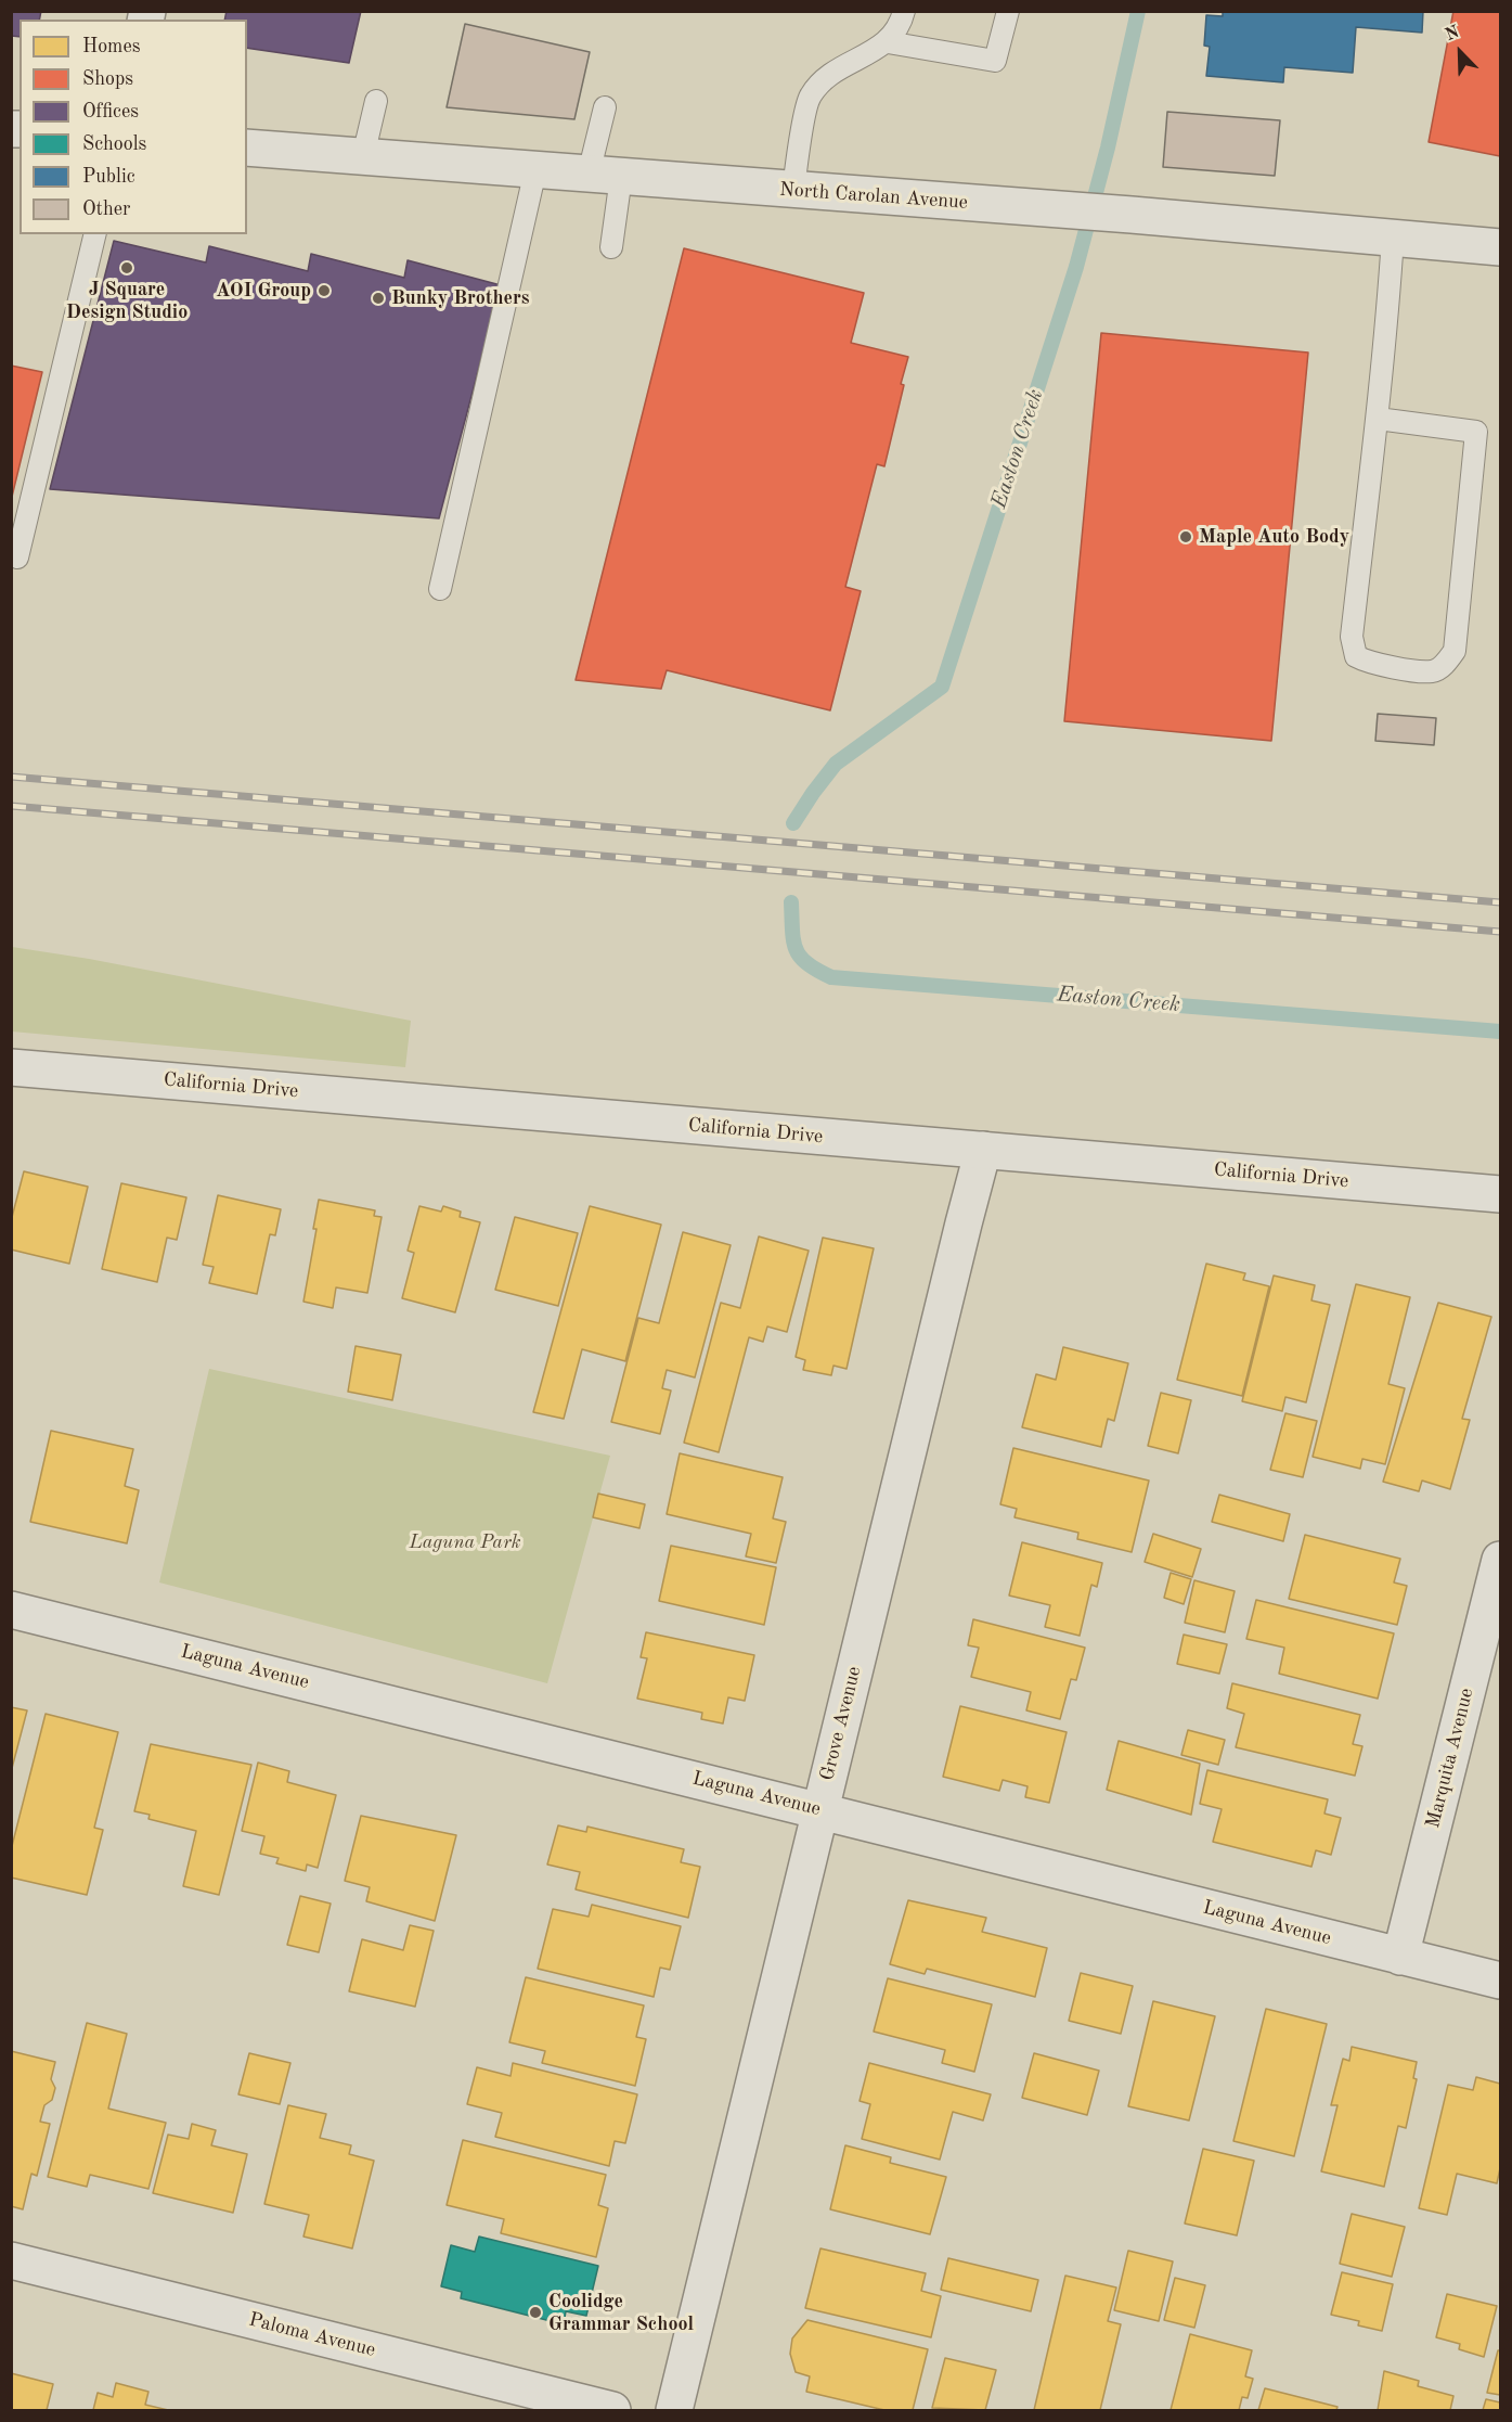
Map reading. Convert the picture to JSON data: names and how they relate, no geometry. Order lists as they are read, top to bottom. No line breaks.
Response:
{"streets":{"street":["North Carolan Avenue","California Drive","Laguna Avenue","Grove Avenue","Marquita Avenue","Paloma Avenue"]},"crossings":[["California Drive","Grove Avenue"],["Laguna Avenue","Grove Avenue"],["Laguna Avenue","Marquita Avenue"]],"water":["Easton Creek"],"parks":["Laguna Park"],"places":["J Square Design Studio","AOI Group","Bunky Brothers","Maple Auto Body","Coolidge Grammar School"],"legend":["Homes","Shops","Offices","Schools","Public","Other"],"north":"top left"}
